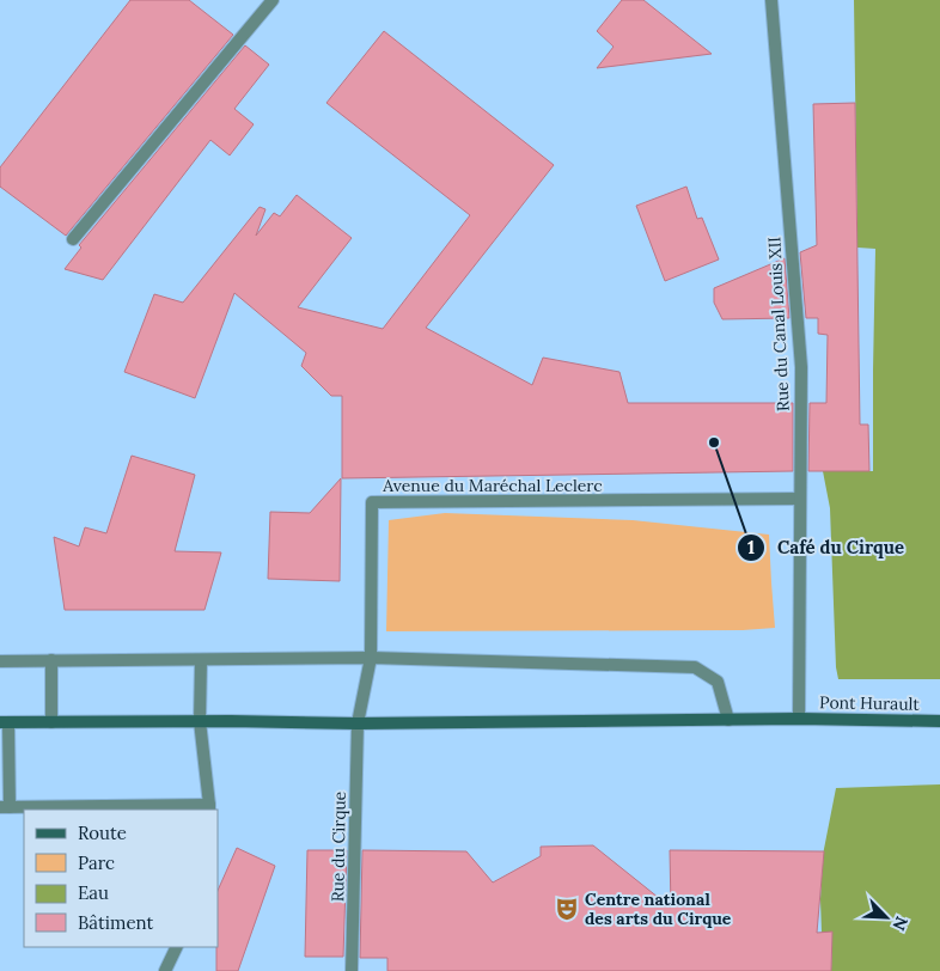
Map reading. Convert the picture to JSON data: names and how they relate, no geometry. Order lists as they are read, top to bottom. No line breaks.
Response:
{"streets":{"main road":["Pont Hurault"],"street":["Rue du Canal Louis XII","Avenue du Maréchal Leclerc","Rue du Cirque"]},"crossings":[["Rue du Canal Louis XII","Avenue du Maréchal Leclerc"],["Rue du Canal Louis XII","Pont Hurault"],["Avenue du Maréchal Leclerc","Rue du Cirque"]],"places":{"other":["Café du Cirque"],"theatre":["Centre national des arts du Cirque"]},"legend":["Route","Parc","Eau","Bâtiment"],"north":"bottom right"}
